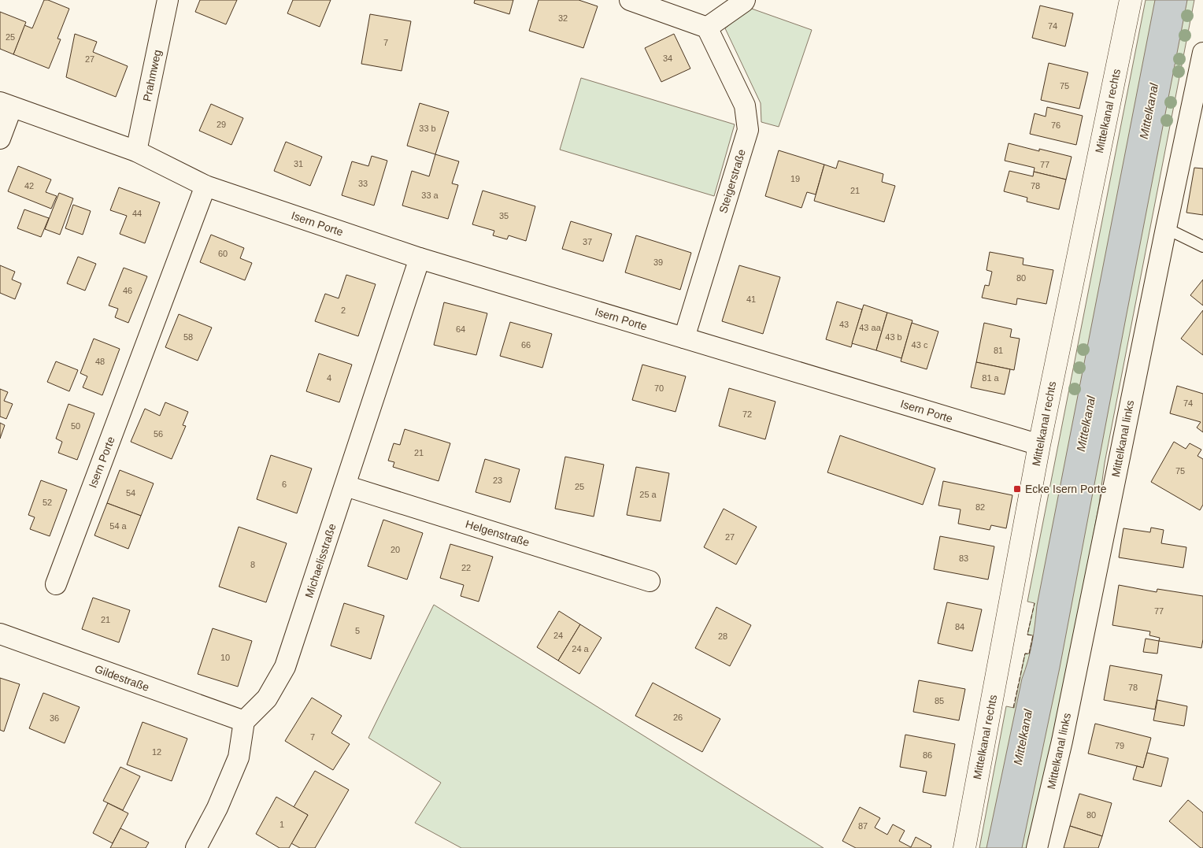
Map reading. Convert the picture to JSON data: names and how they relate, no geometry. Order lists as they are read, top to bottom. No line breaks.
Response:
{"streets":{"main road":["Mittelkanal rechts"],"street":["Prahmweg","Steigerstraße","Isern Porte","Mittelkanal links","Helgenstraße","Michaelisstraße","Gildestraße"]},"crossings":[["Prahmweg","Isern Porte"],["Mittelkanal rechts","Isern Porte"],["Steigerstraße","Isern Porte"],["Isern Porte","Michaelisstraße"],["Helgenstraße","Michaelisstraße"],["Michaelisstraße","Gildestraße"]],"water":["Mittelkanal"],"places":{"transit":["Ecke Isern Porte"]},"house_numbers":["32","74","25","7","34","27","75","29","76","33 b","31","77","19","33","42","78","21","33 a","44","35","37","60","39","80","46","41","2","43","43 aa","64","58","43 b","66","43 c","81","48","4","81 a","70","74","72","50","56","21","75","23","6","25","54","25 a","52","82","54 a","27","20","83","8","22","77","21","84","5","24","28","24 a","10","78","85","26","36","7","79","12","86","80","1","87"]}
